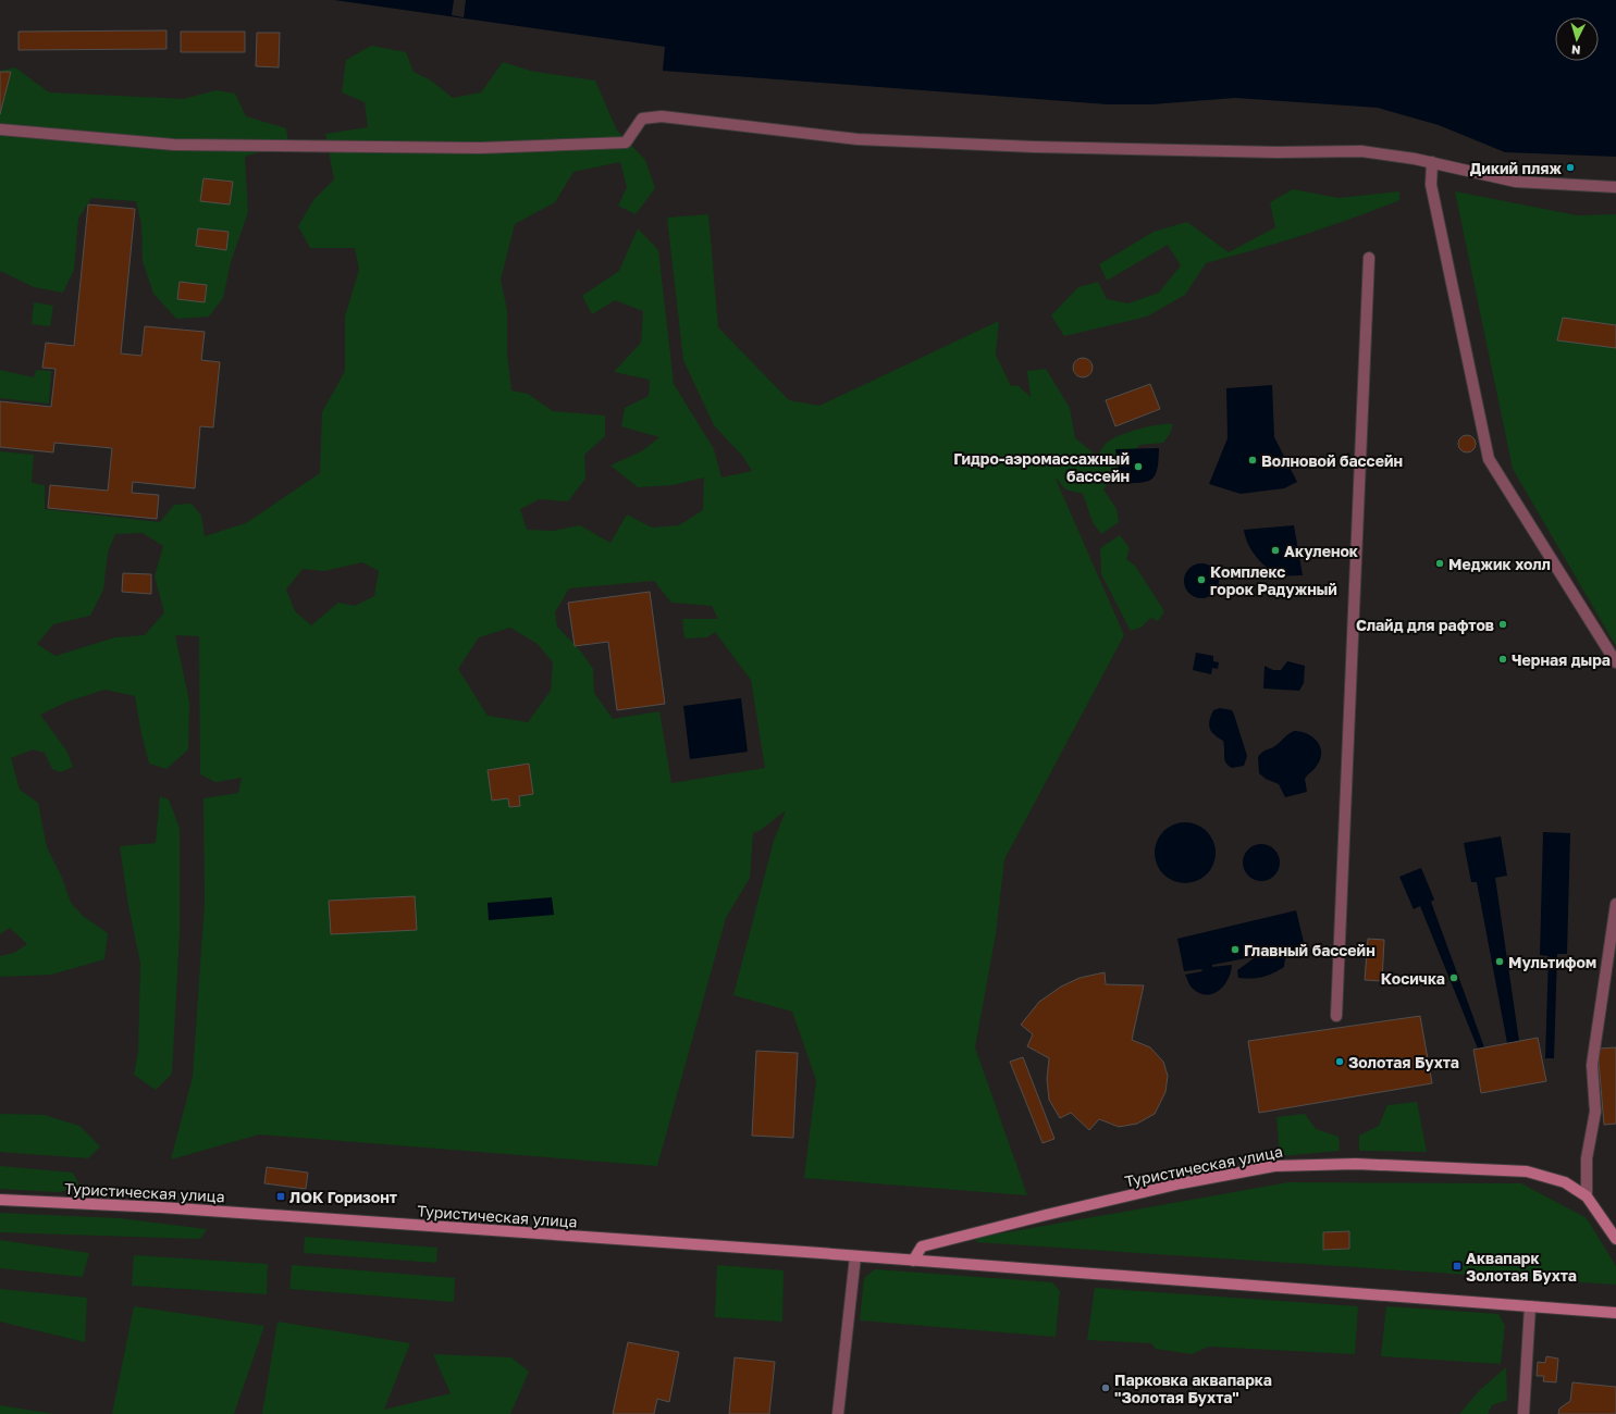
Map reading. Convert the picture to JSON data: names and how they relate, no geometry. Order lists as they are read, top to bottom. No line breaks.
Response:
{"streets":{"street":["Туристическая улица"]},"places":{"other":["Дикий пляж","Волновой бассейн","Гидро-аэромассажный бассейн","Акуленок","Меджик холл","Комплекс горок Радужный","Слайд для рафтов","Черная дыра","Главный бассейн","Мультифом","Косичка","Золотая Бухта","Парковка аквапарка \"Золотая Бухта\""],"transit":["ЛОК Горизонт","Аквапарк Золотая Бухта"]},"north":"bottom"}
